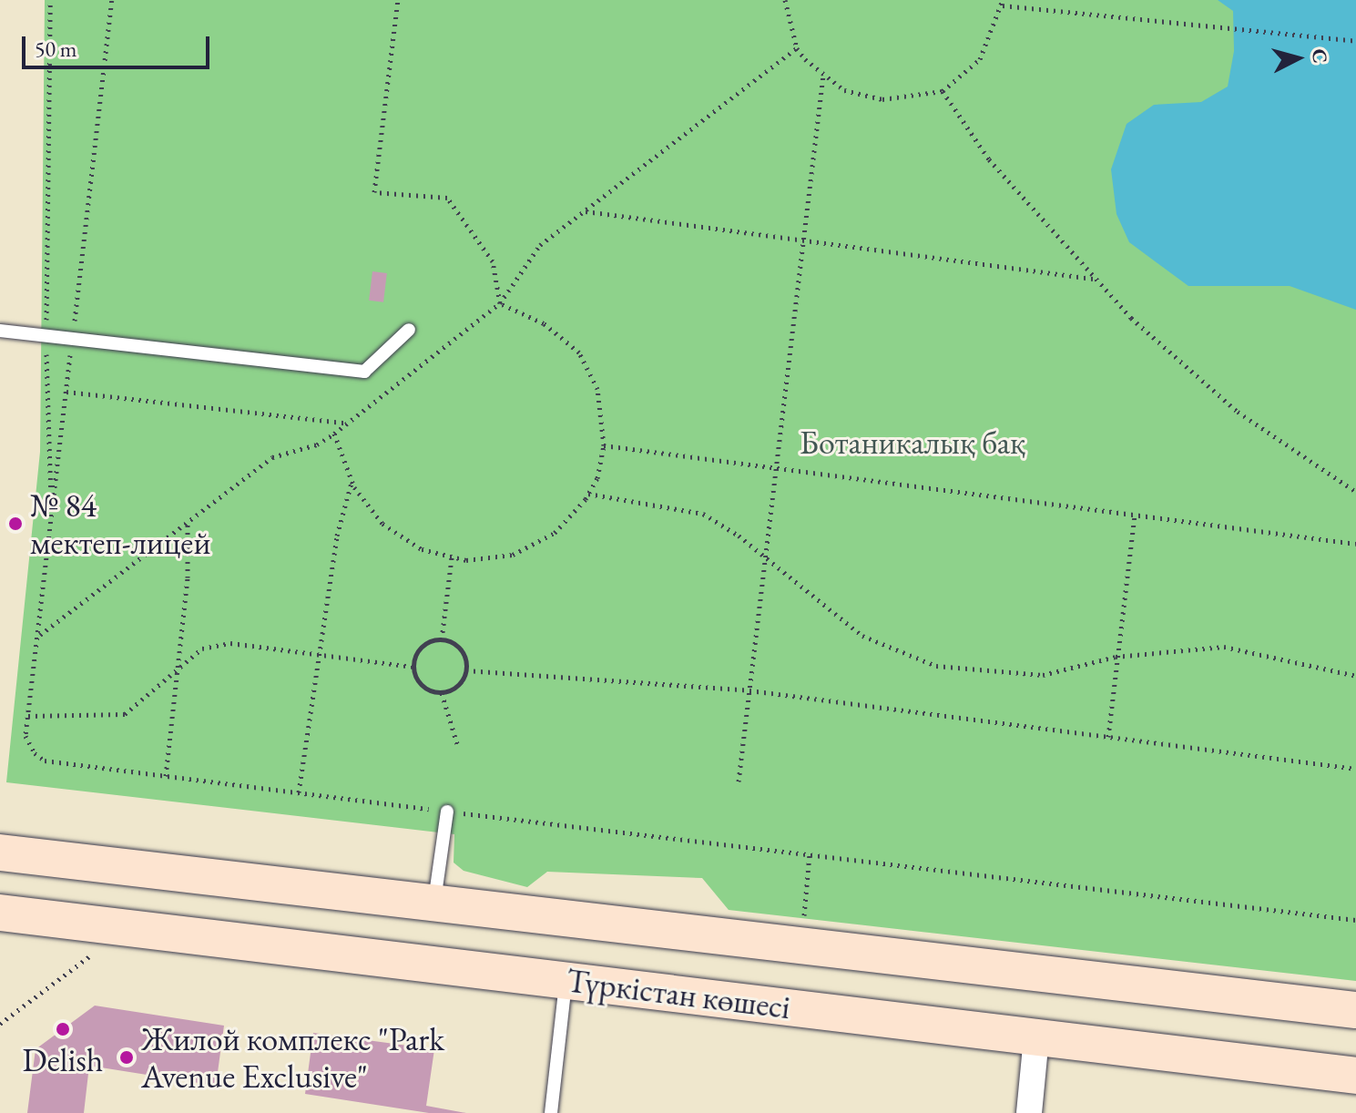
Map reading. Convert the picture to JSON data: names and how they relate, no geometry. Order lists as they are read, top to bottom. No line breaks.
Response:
{"streets":{"main road":["Түркістан көшесі"]},"parks":["Ботаникалық бақ"],"places":["№ 84 мектеп-лицей","Delish","Жилой комплекс \"Park Avenue Exclusive\""],"scale_bar":"50 m","north":"right"}
